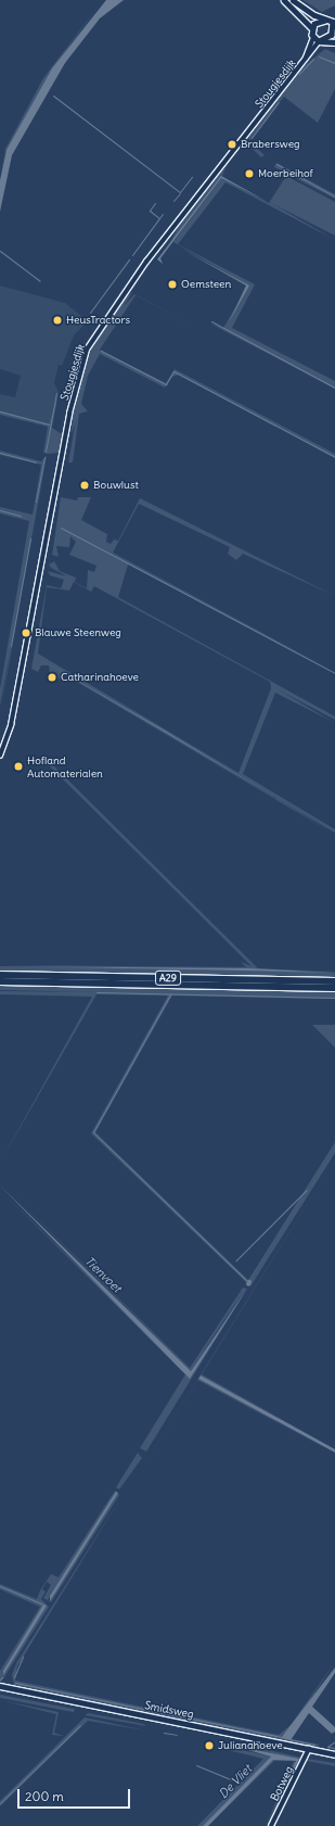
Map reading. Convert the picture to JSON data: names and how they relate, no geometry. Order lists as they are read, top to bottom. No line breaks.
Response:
{"streets":{"highway":["A29"],"main road":["Smidsweg"],"street":["Stougjesdijk","Botweg"]},"crossings":[["Smidsweg","Botweg"]],"water":["Tienvoet","De Vliet"],"places":["Brabersweg","Moerbeihof","Oemsteen","HeusTractors","Bouwlust","Blauwe Steenweg","Catharinahoeve","Hofland Automaterialen","Julianahoeve"],"scale_bar":"200 m"}
